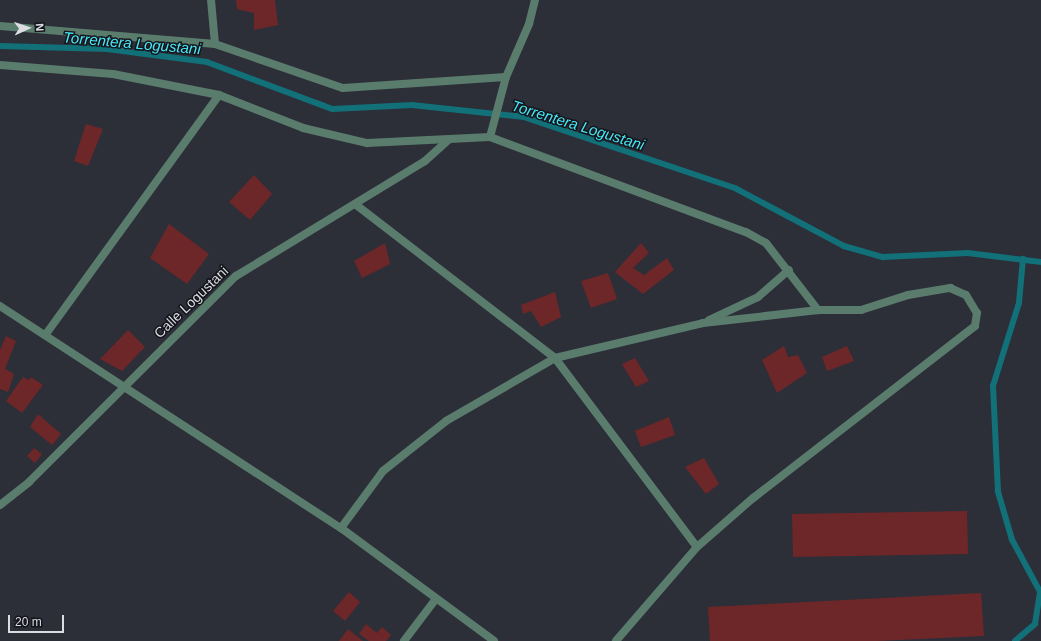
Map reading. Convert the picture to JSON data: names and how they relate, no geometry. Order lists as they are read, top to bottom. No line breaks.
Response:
{"streets":{"street":["Calle Logustani"]},"water":["Torrentera Logustani"],"scale_bar":"20 m","north":"right"}
